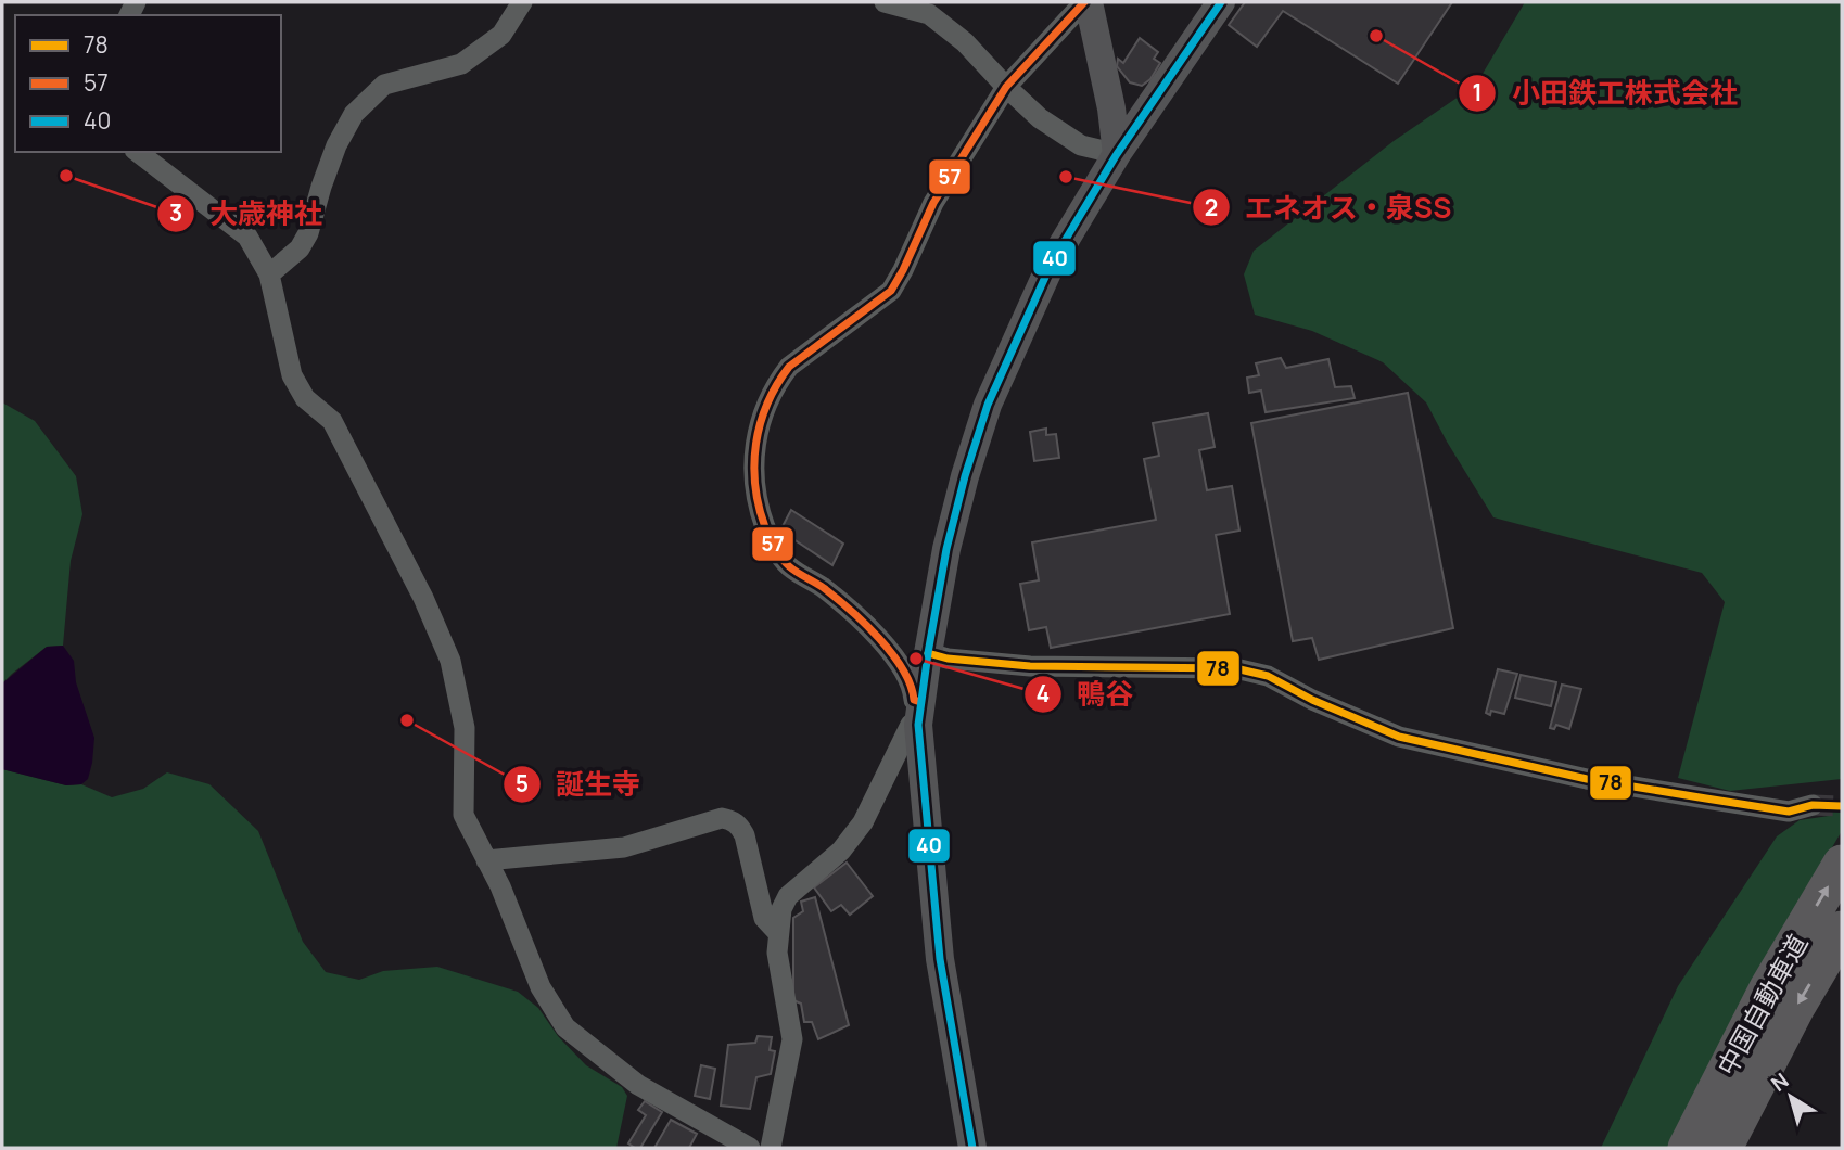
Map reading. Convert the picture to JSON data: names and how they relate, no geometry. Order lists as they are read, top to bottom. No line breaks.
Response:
{"streets":{"highway":["中国自動車道"]},"places":["小田鉄工株式会社","大歳神社","エネオス・泉SS","鴨谷","誕生寺"],"lines":["transit line 57","transit line 40","transit line 78"],"legend":["78","57","40"],"north":"top left"}
